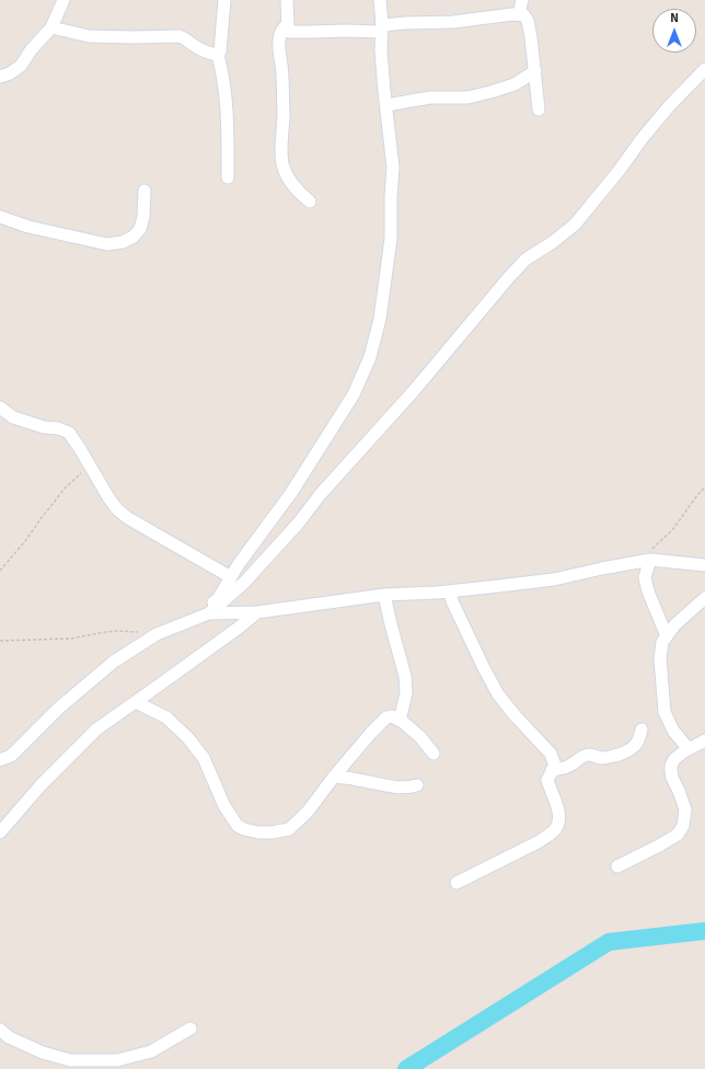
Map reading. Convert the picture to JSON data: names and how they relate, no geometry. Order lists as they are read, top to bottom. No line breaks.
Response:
{"north":"top"}
